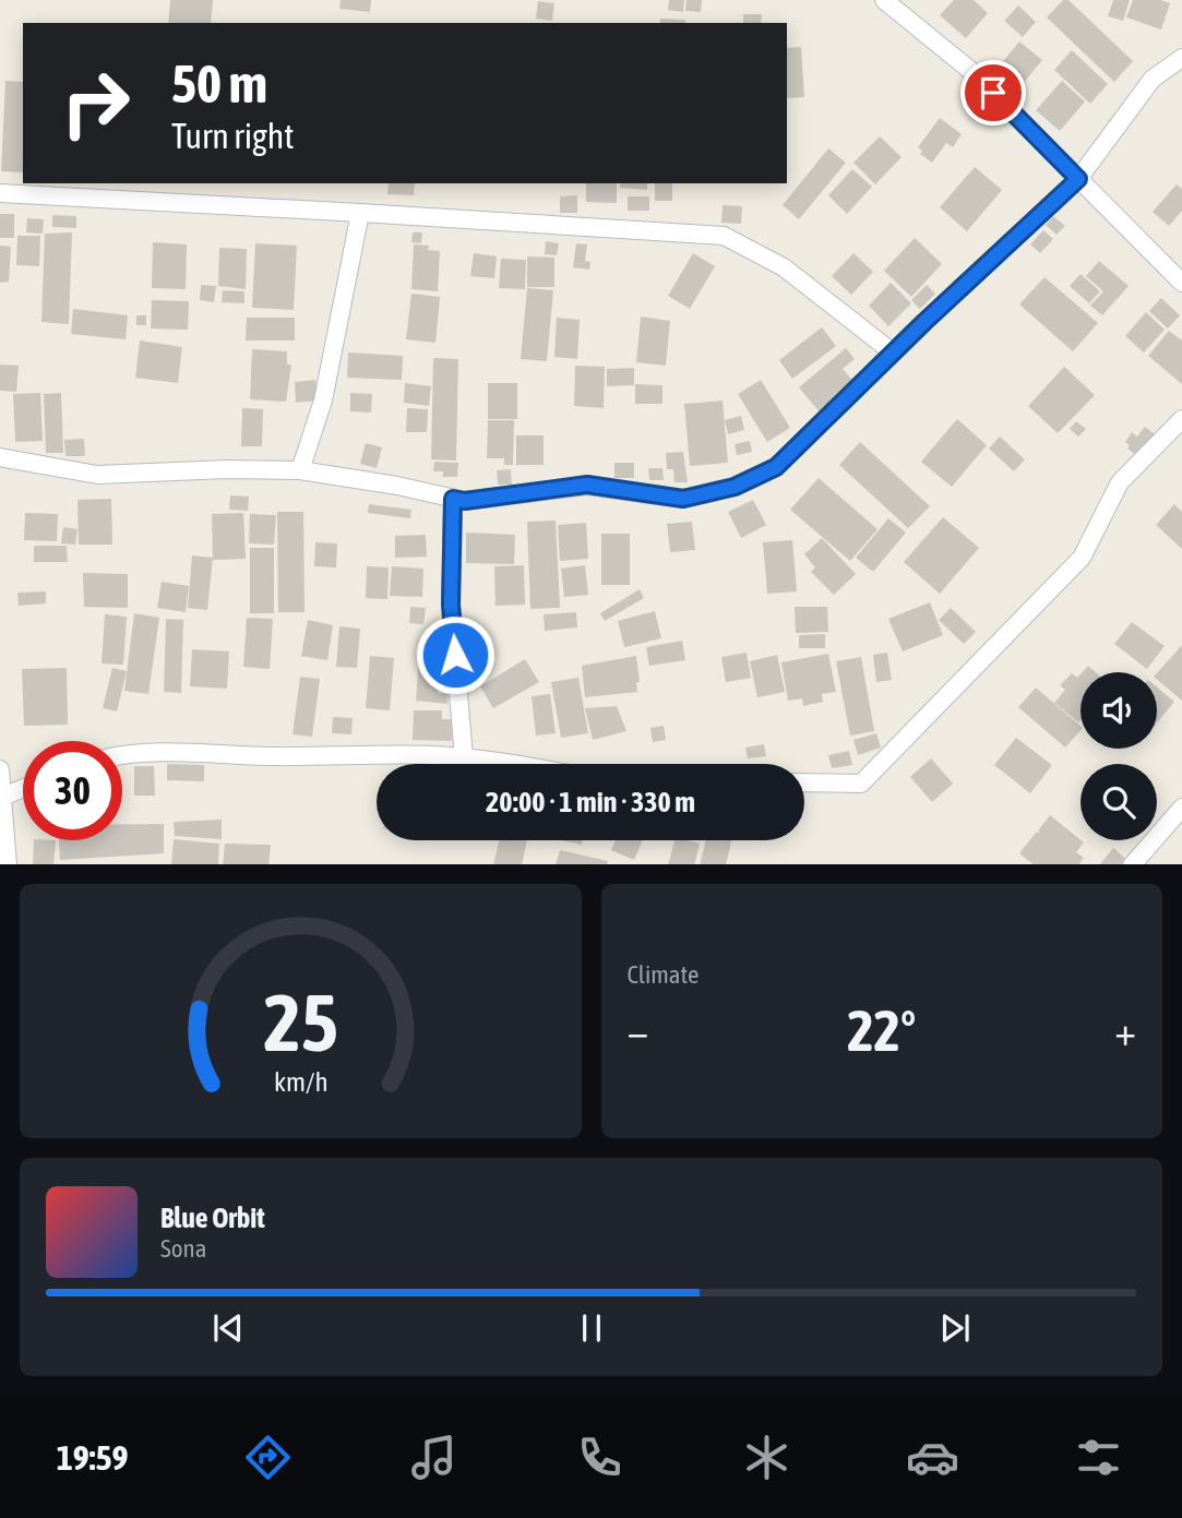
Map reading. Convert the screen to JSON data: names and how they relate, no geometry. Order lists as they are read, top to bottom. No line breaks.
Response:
{"page":{"turn":["50 m","Turn right"],"limit":"30","trip":"20:00 · 1 min · 330 m","tile":"Climate","heat":["−","22°","+"],"song":["Blue Orbit","Sona"],"tabs":"19:59","gauge":["25","km/h"]}}
